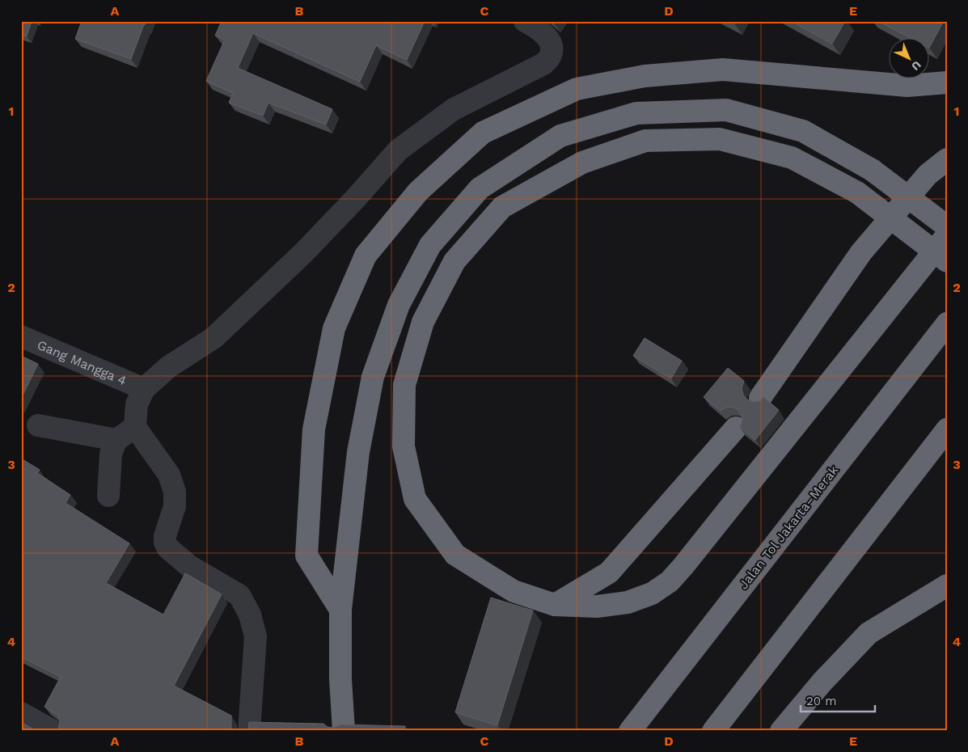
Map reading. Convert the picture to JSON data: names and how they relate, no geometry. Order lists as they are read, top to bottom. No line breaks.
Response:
{"streets":{"highway":["Jalan Tol Jakarta–Merak"],"street":["Gang Mangga 4"]},"scale_bar":"20 m","north":"bottom right","grid":{"columns":["A","B","C","D","E"],"rows":["1","2","3","4"]}}
